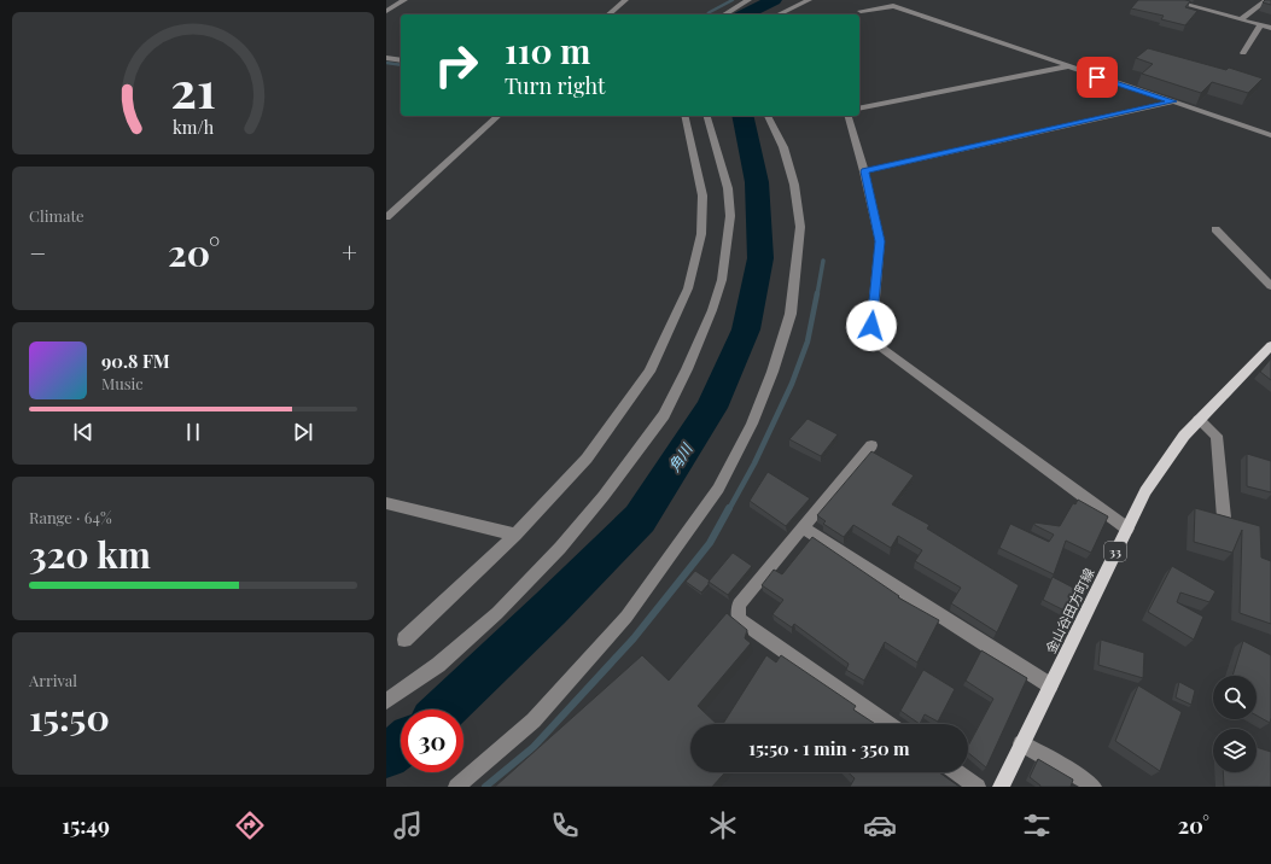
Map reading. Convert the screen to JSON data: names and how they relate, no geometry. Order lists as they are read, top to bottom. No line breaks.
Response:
{"streets":{"main road":["33","金山谷田方町線"]},"water":["角川"],"page":{"turn":["110 m","Turn right"],"tile":["Climate",["Range · 64%","320 km"],["Arrival","15:50"]],"heat":["−","20°","+"],"song":["90.8 FM","Music"],"limit":"30","trip":"15:50 · 1 min · 350 m","tabs":["15:49","20°"],"gauge":["21","km/h"]}}
